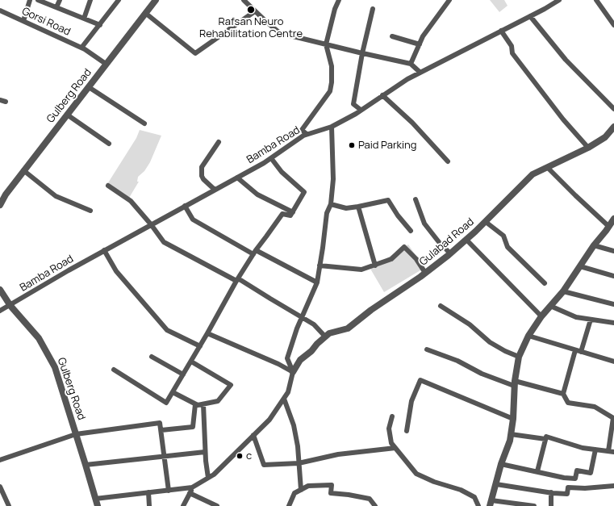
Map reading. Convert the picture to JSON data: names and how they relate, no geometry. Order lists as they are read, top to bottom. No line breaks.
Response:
{"streets":{"street":["Gorsi Road","Gulberg Road","Bamba Road","Gulabad Road"]},"crossings":[["Gorsi Road","Gulberg Road"],["Gulberg Road","Bamba Road"]],"places":["Rafsan Neuro Rehabilitation Centre","Paid Parking","c"]}
